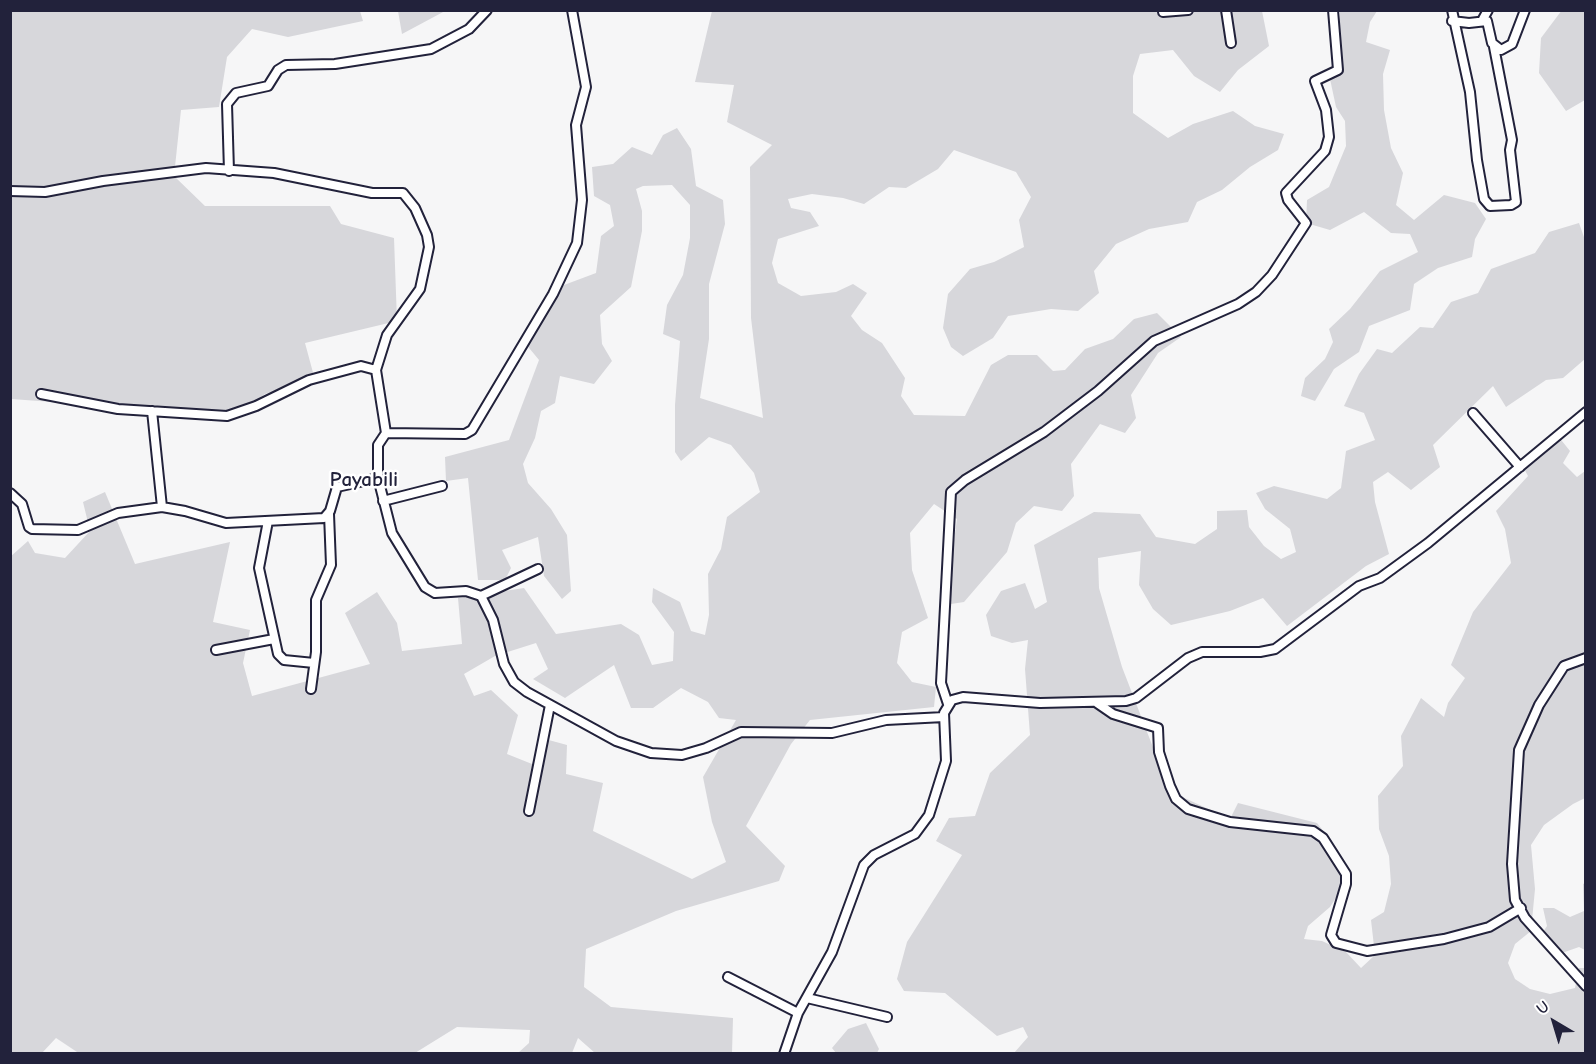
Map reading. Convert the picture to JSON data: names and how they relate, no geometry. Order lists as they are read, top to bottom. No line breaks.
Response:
{"districts":["Payabili"],"north":"top left"}
